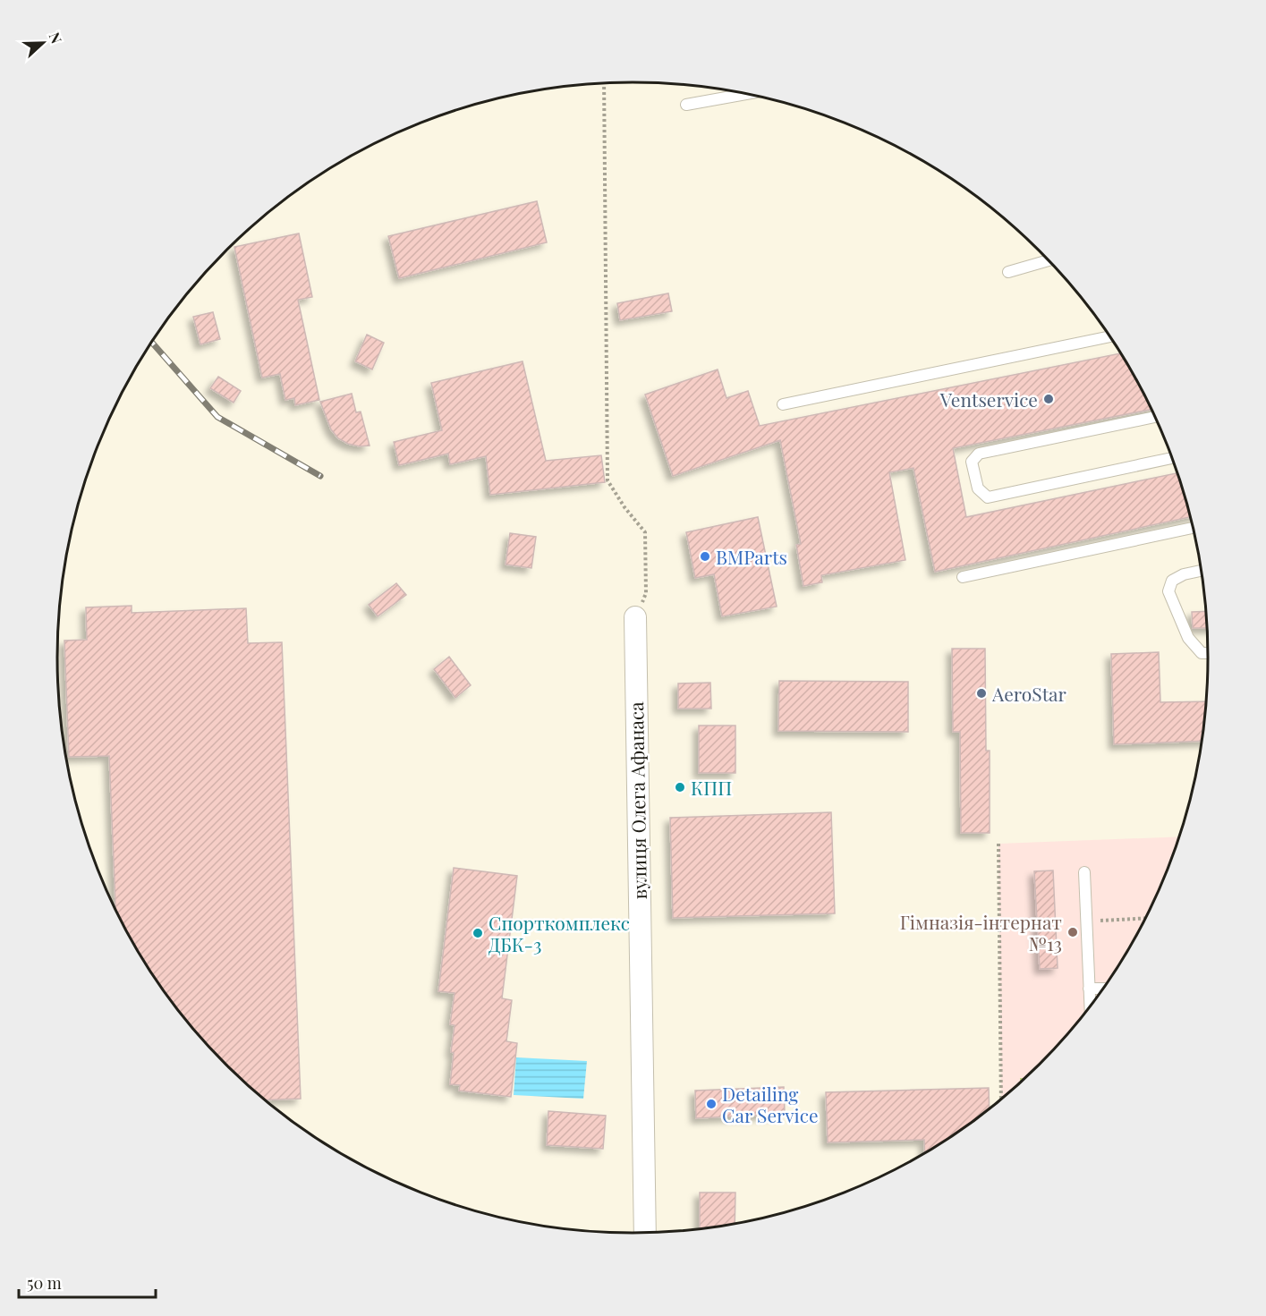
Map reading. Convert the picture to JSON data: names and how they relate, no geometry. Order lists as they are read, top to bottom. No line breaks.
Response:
{"streets":{"street":["вулиця Олега Афанаса"]},"places":["Ventservice","BMParts","AeroStar","КПП","Гімназія-інтернат №13","Спорткомплекс ДБК-3","Detailing Car Service"],"scale_bar":"50 m","north":"right"}
